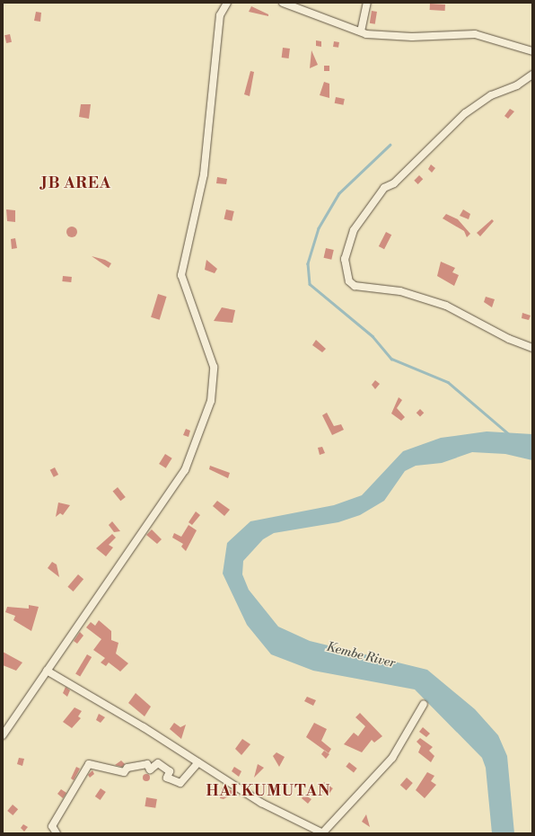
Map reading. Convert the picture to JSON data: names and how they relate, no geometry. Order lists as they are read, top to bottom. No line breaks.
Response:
{"districts":["JB AREA","HAI KUMUTAN"],"water":["Kembe River"]}
